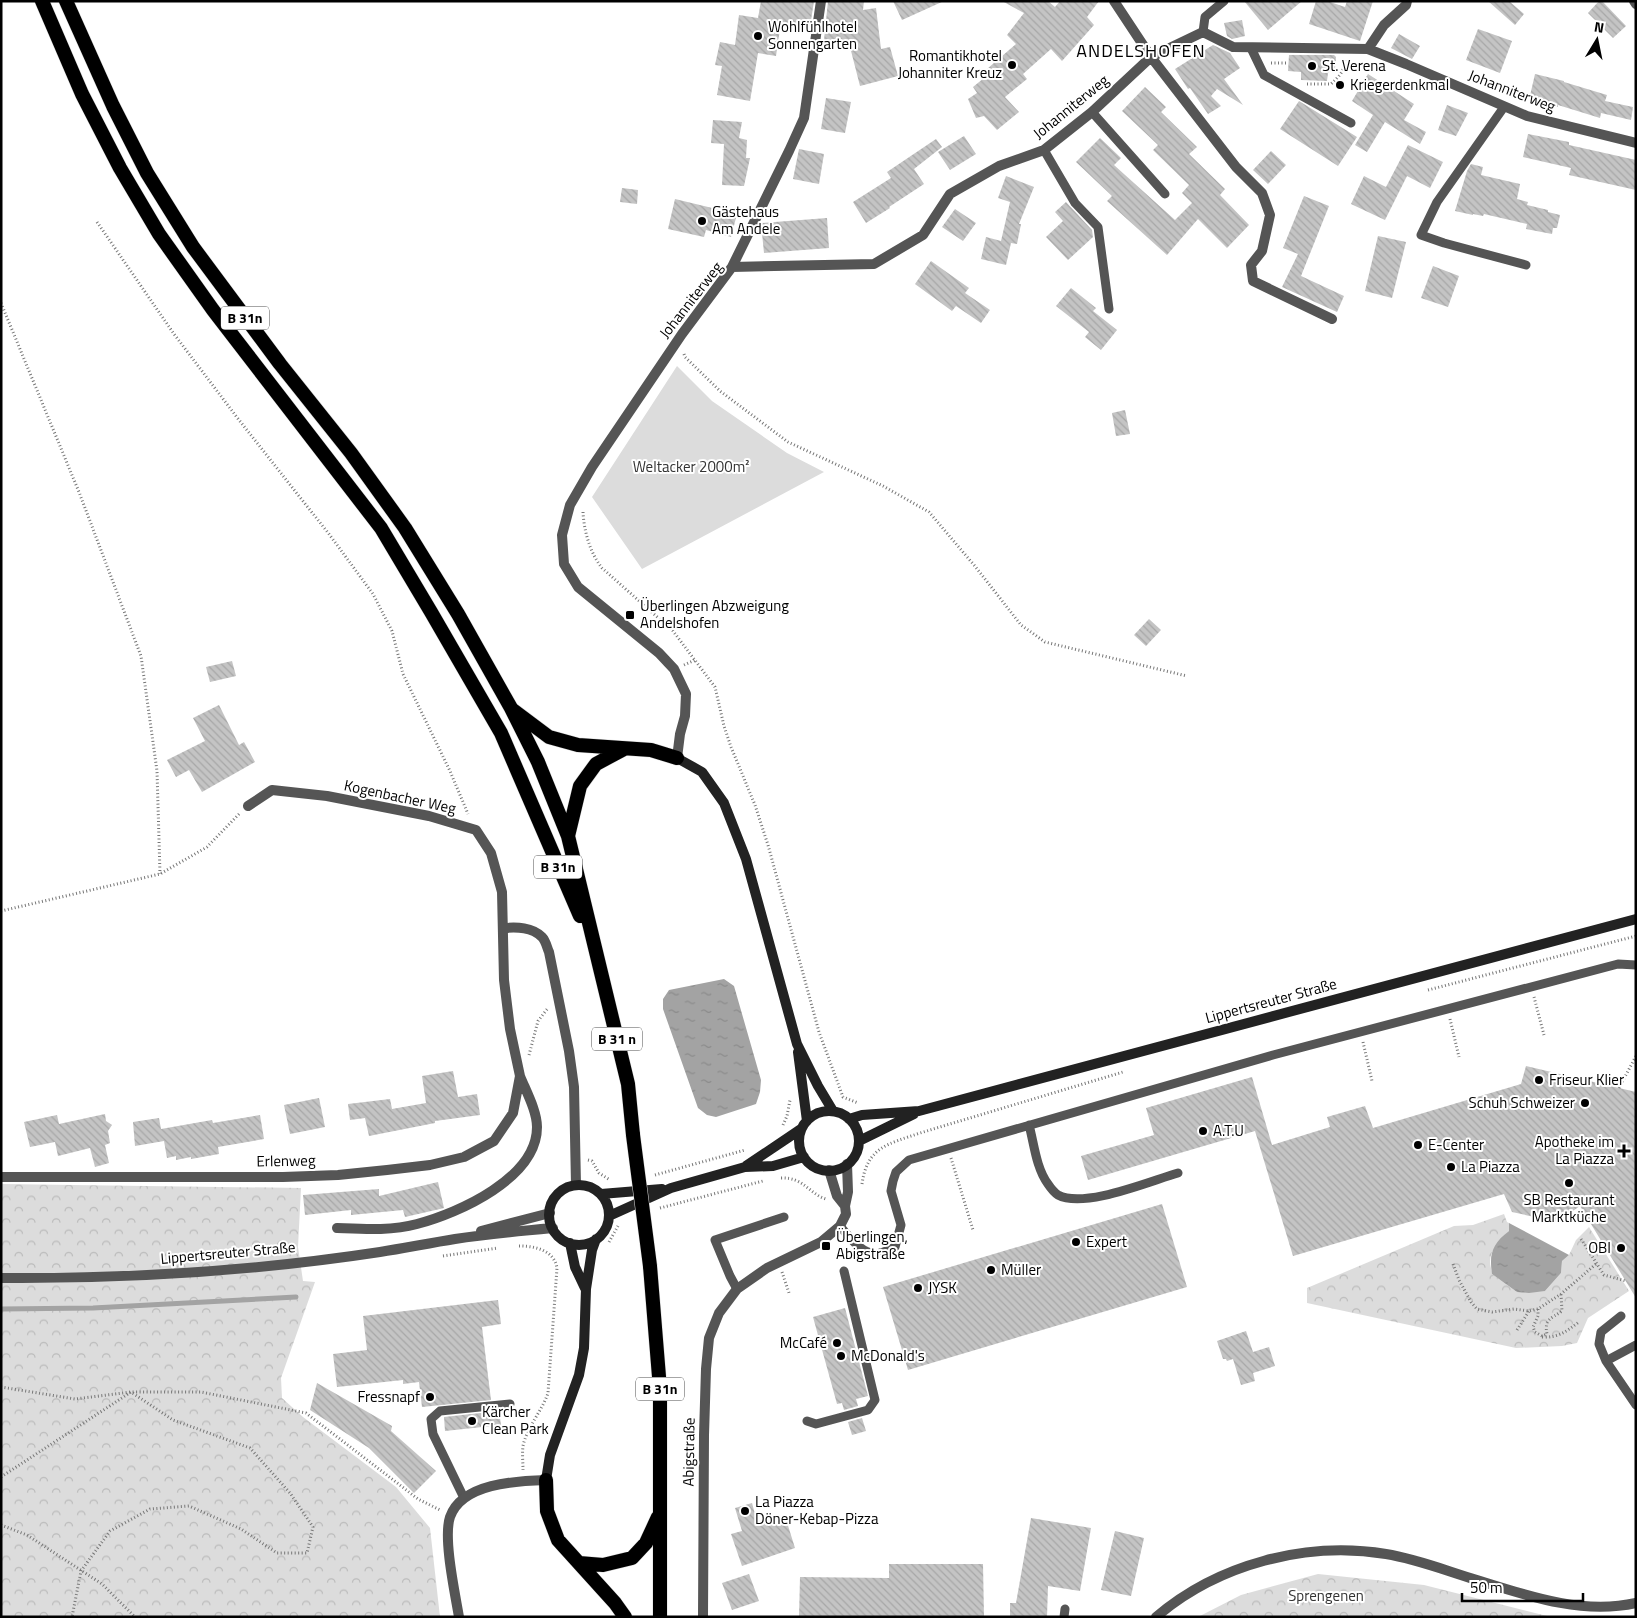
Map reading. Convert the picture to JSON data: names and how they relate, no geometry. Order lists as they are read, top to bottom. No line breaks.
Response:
{"streets":{"highway":["B 31n","B 31 n"],"main road":["Lippertsreuter Straße"],"street":["Johanniterweg","Kogenbacher Weg","Erlenweg","Abigstraße"]},"crossings":[["B 31n","B 31 n"]],"districts":["ANDELSHOFEN"],"parks":["Weltacker 2000m²","Sprengenen"],"places":{"other":["Wohlfühlhotel Sonnengarten","Romantikhotel Johanniter Kreuz","St. Verena","Kriegerdenkmal","Gästehaus Am Andele","Friseur Klier","Schuh Schweizer","A.T.U","E-Center","La Piazza","SB Restaurant Marktküche","Expert","OBI","Müller","JYSK","McCafé","McDonald's","Fressnapf","Kärcher Clean Park","La Piazza Döner-Kebap-Pizza"],"transit":["Überlingen Abzweigung Andelshofen","Überlingen, Abigstraße"],"health":["Apotheke im La Piazza"]},"scale_bar":"50 m","north":"top"}
